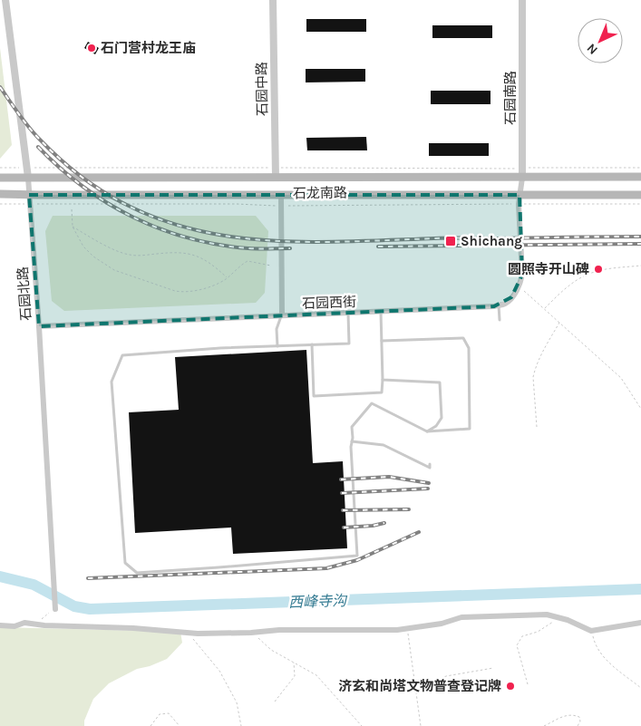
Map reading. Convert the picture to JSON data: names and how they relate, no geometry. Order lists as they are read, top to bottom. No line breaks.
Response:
{"streets":{"main road":["石龙南路"],"street":["石园中路","石园南路","石园北路","石园西街"]},"crossings":[["石园中路","石龙南路"],["石园南路","石龙南路"],["石龙南路","石园北路"],["石园北路","石园西街"]],"water":["西峰寺沟"],"places":{"other":["石门营村龙王庙","圆照寺开山碑","济玄和尚塔文物普查登记牌"],"transit":["Shichang"]},"north":"bottom left"}
